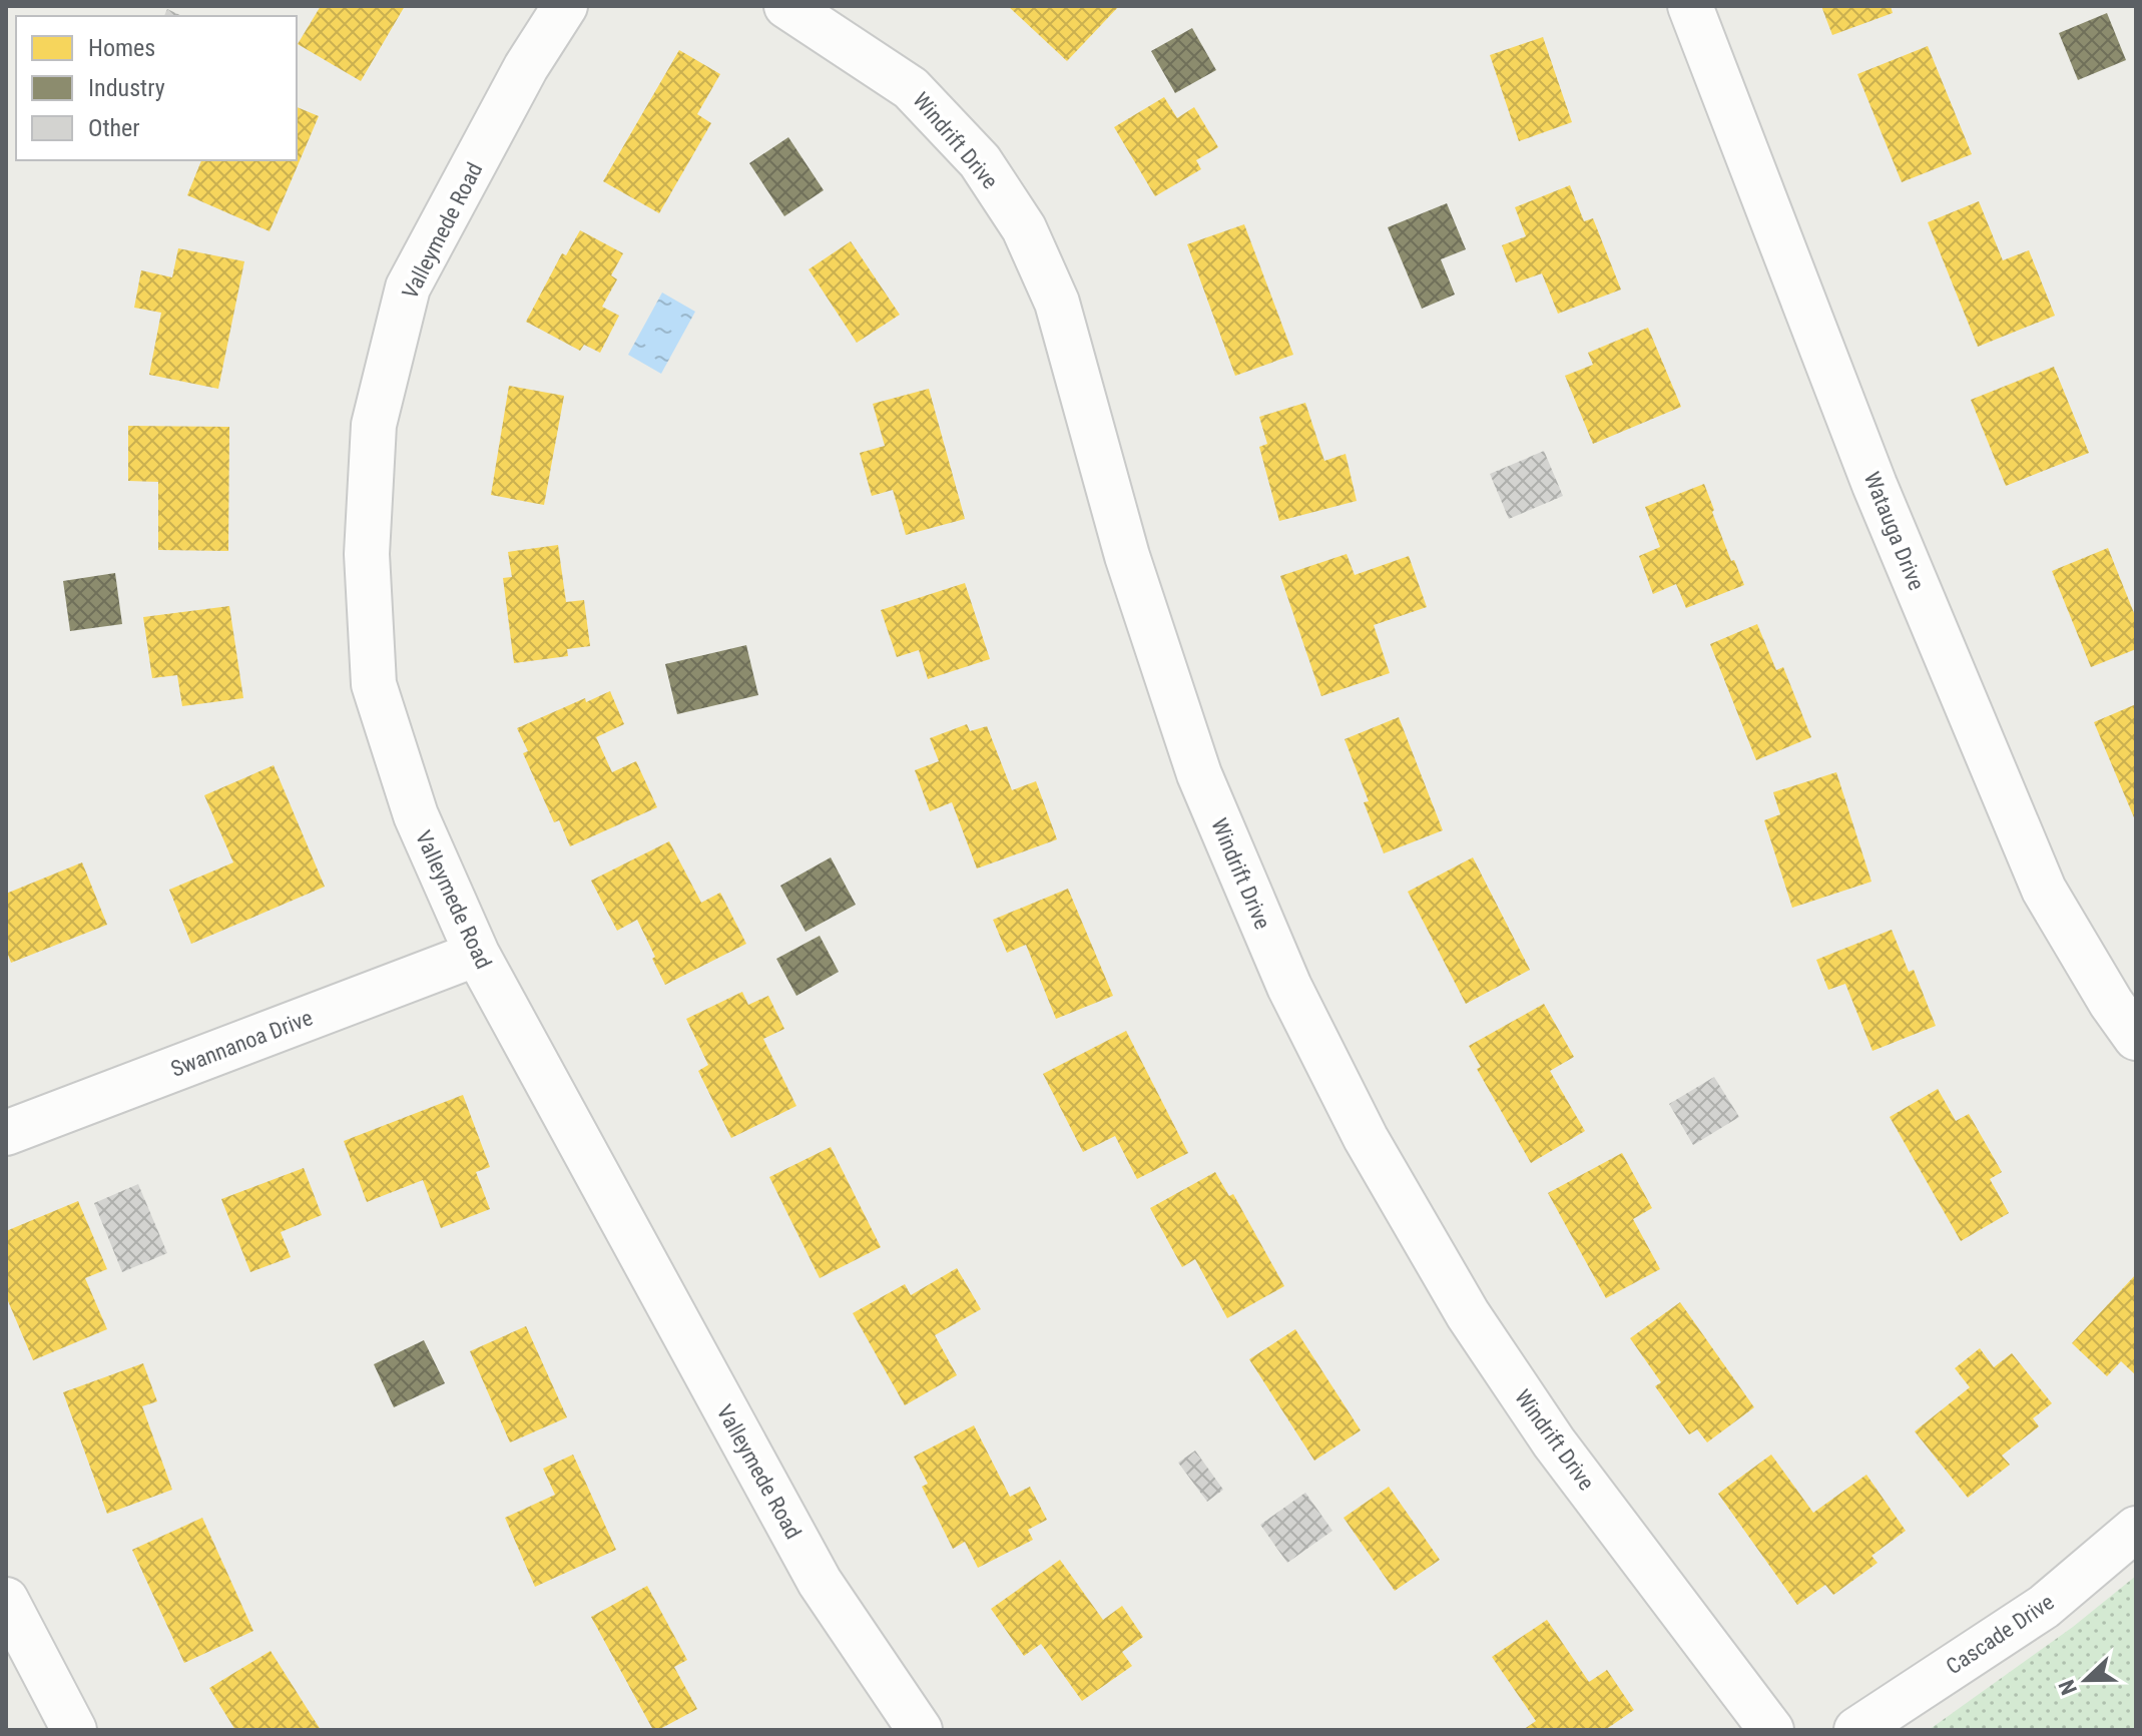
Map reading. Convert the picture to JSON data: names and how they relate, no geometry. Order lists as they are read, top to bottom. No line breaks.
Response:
{"streets":{"street":["Windrift Drive","Valleymede Road","Watauga Drive","Swannanoa Drive","Cascade Drive"]},"crossings":[["Valleymede Road","Swannanoa Drive"]],"legend":["Homes","Industry","Other"],"north":"left"}
